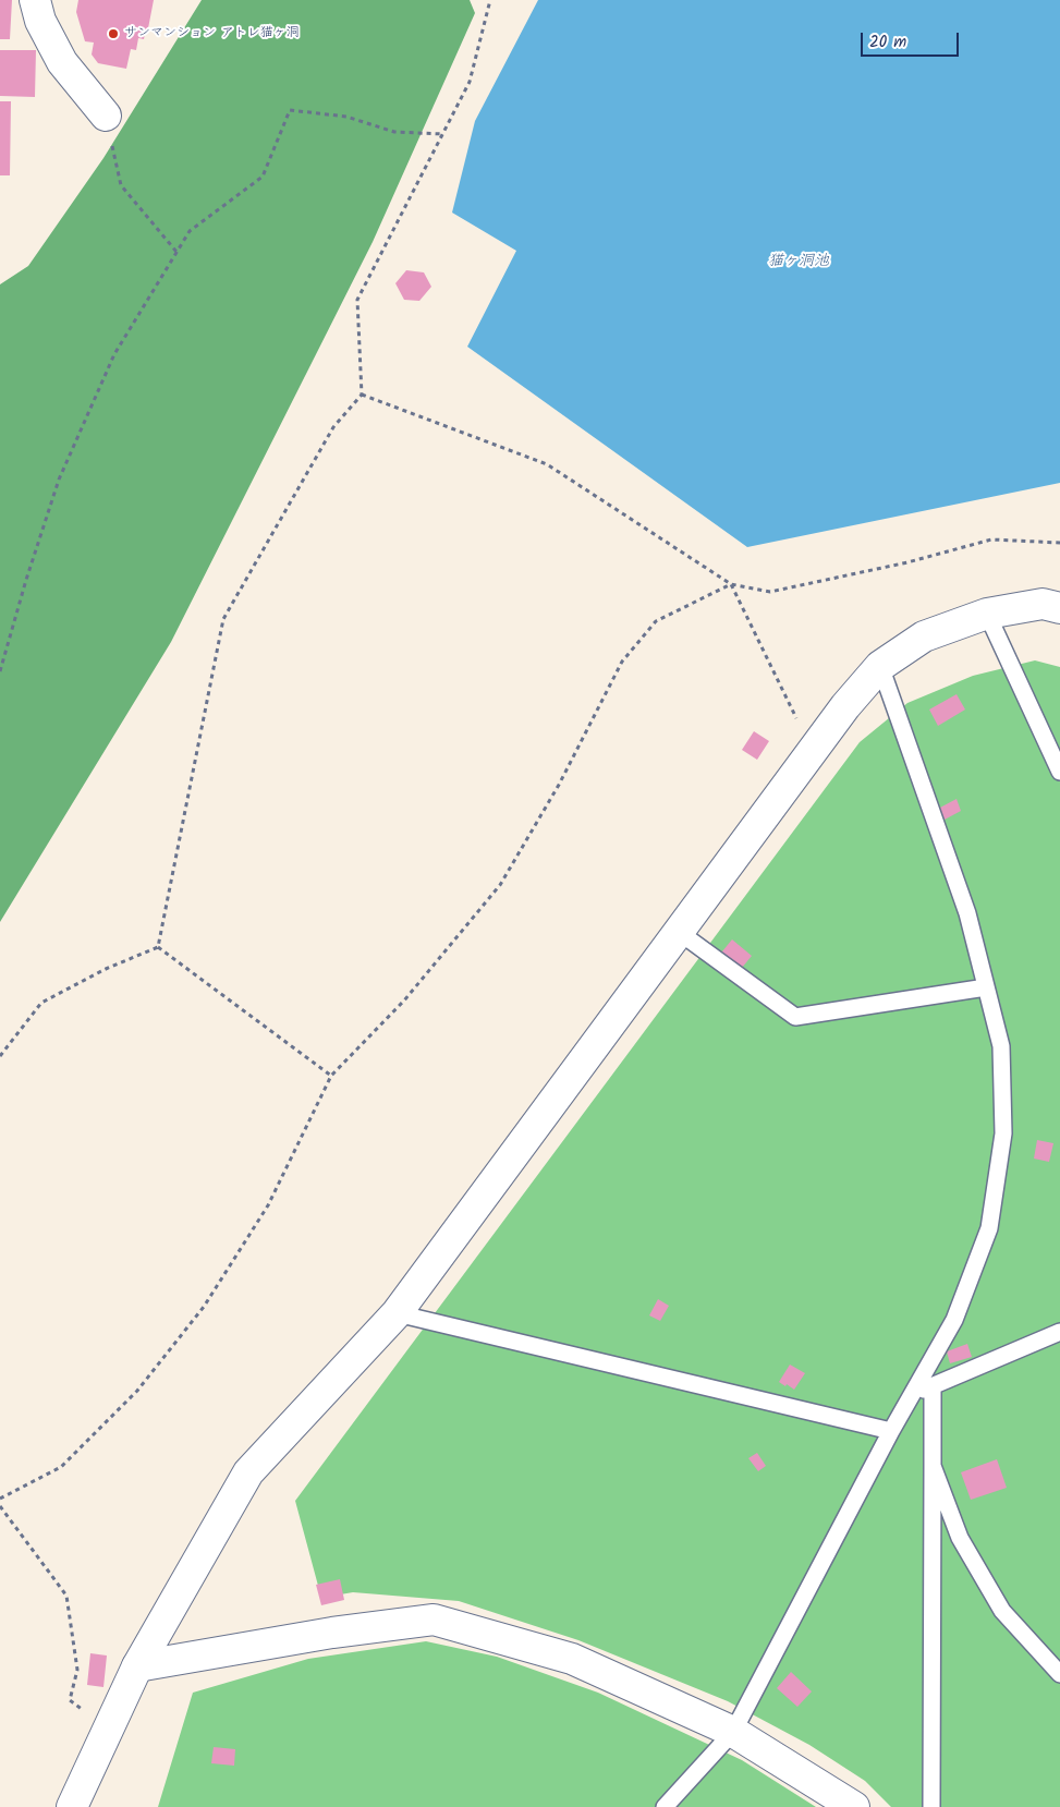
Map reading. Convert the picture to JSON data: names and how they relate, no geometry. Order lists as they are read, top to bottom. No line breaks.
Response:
{"water":["猫ヶ洞池"],"places":["サンマンション アトレ猫ヶ洞"],"scale_bar":"20 m"}
